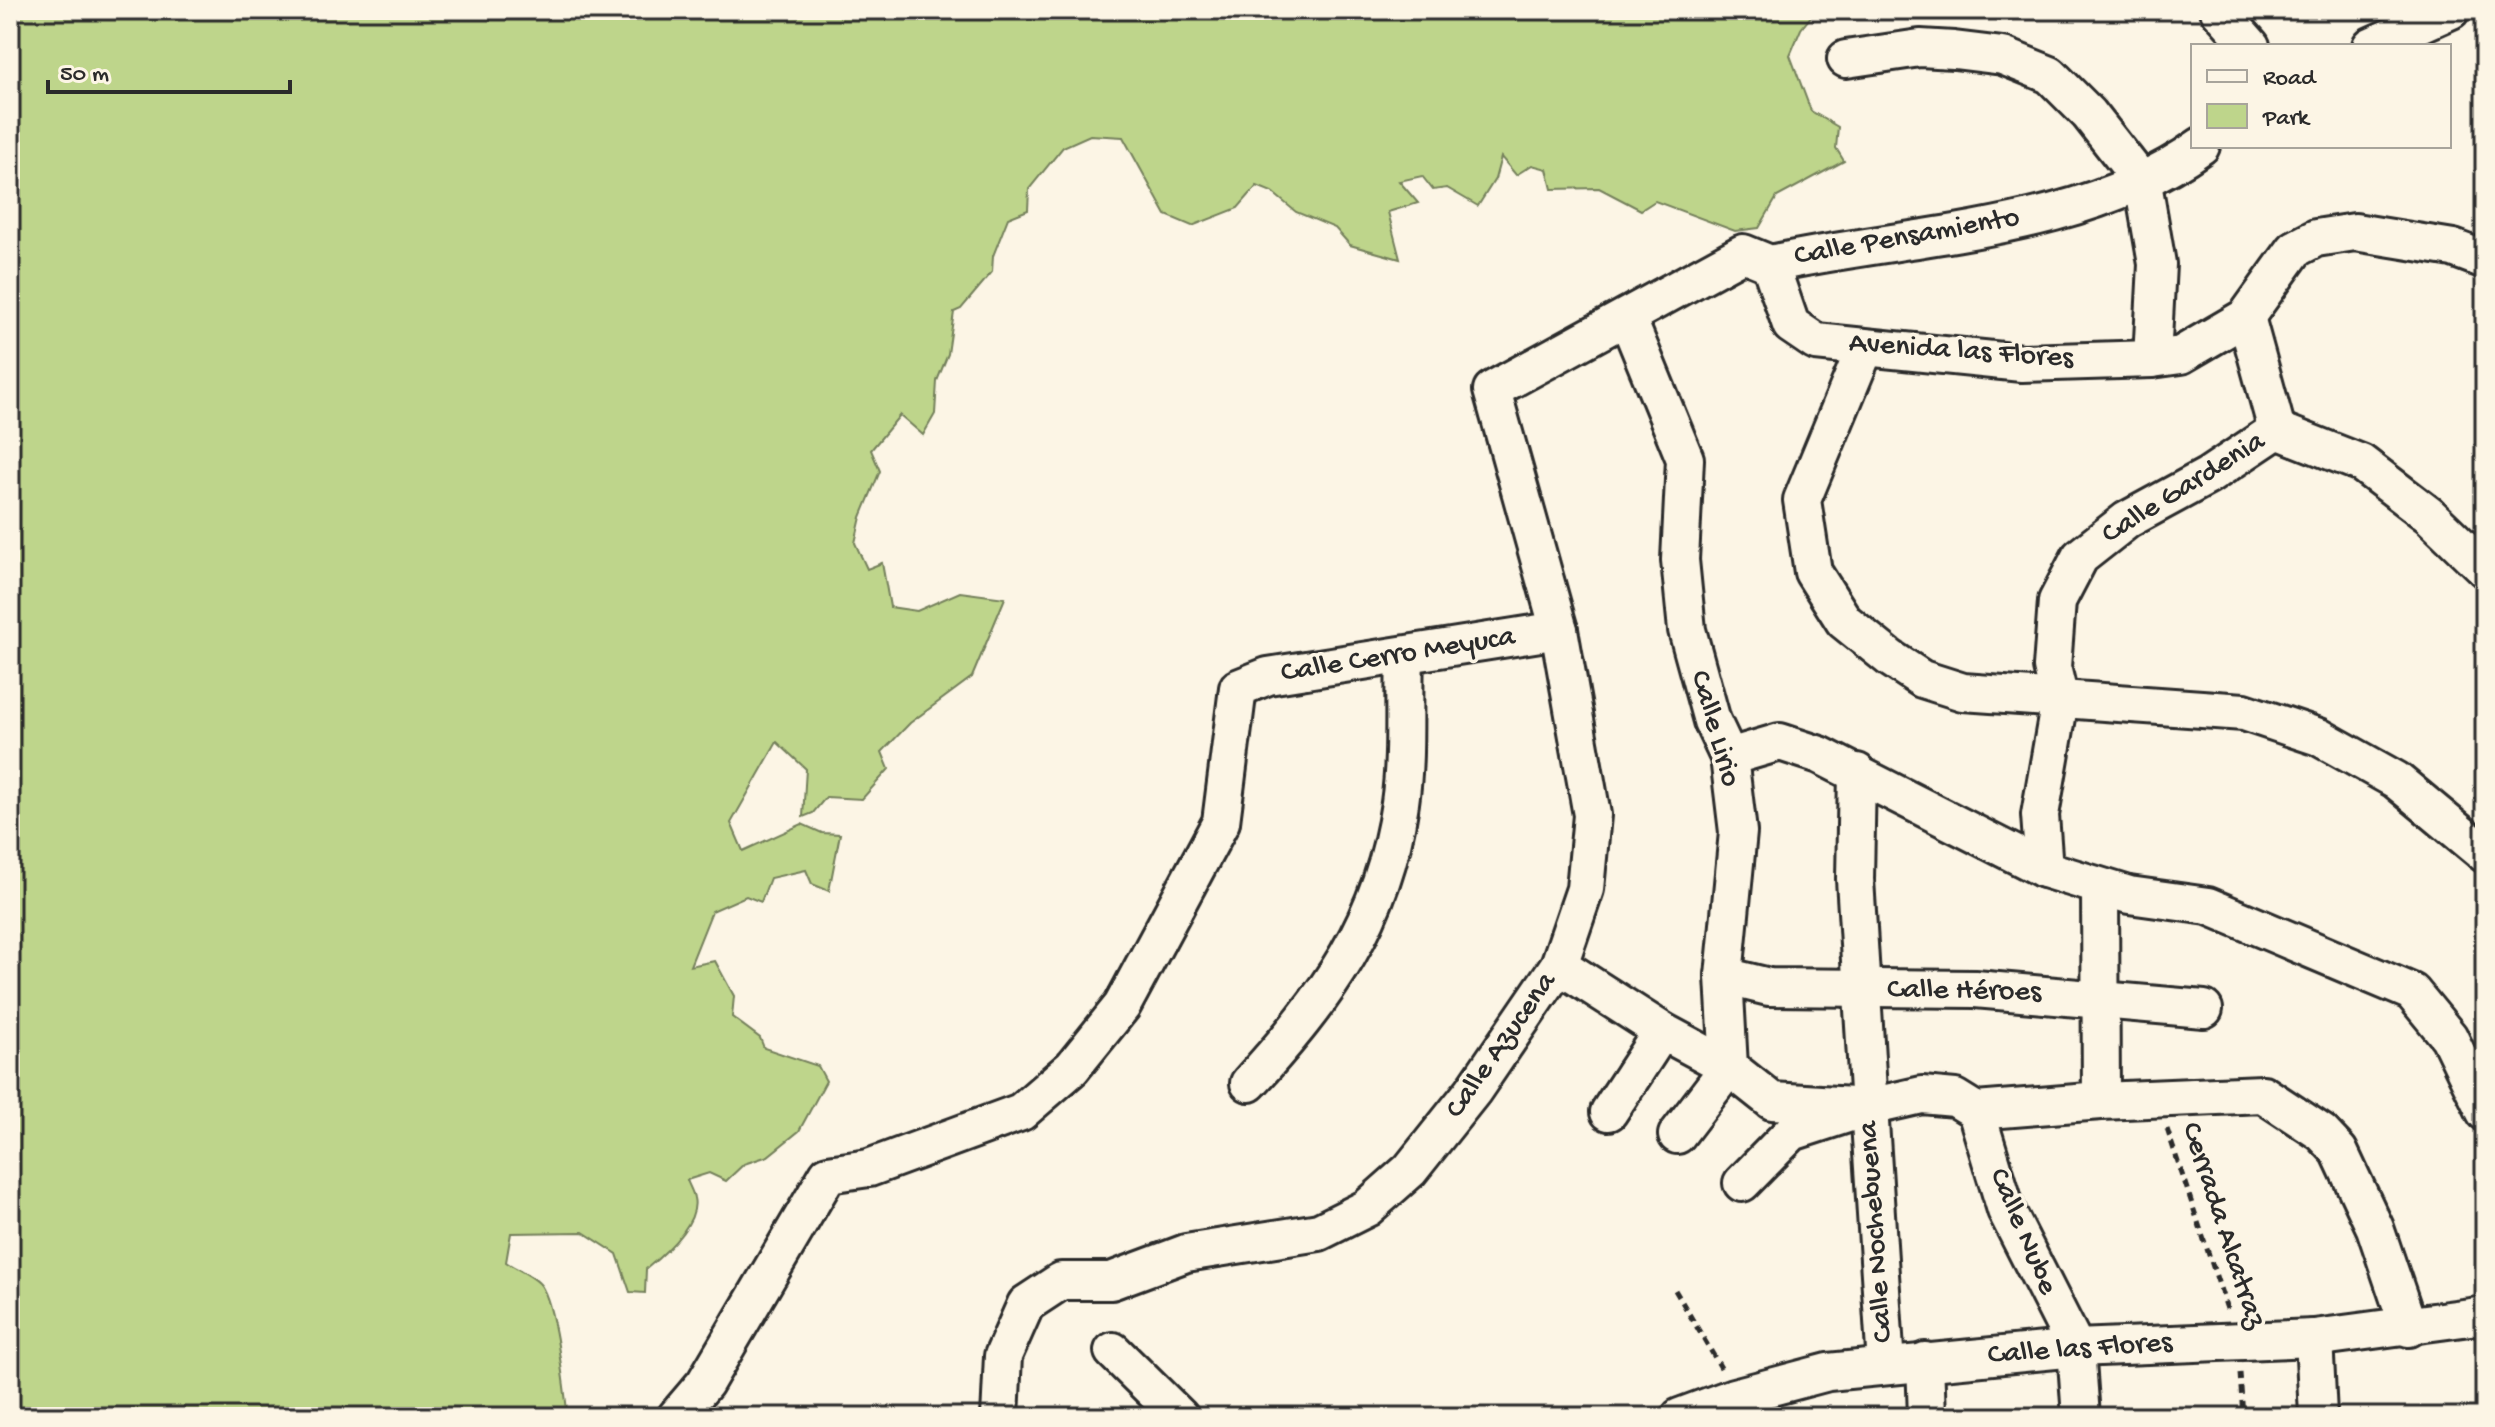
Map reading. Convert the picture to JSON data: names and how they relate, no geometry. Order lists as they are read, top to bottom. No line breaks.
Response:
{"streets":{"street":["Calle Pensamiento","Avenida las Flores","Calle Gardenia","Calle Cerro Meyuca","Calle Lirio","Calle Héroes","Calle Azucena","Calle Nochebuena","Calle Nube","Calle las Flores"],"path":["Cerrada Alcatraz"]},"crossings":[["Calle Pensamiento","Avenida las Flores"],["Calle Pensamiento","Calle Lirio"],["Calle Pensamiento","Calle Azucena"],["Calle Cerro Meyuca","Calle Azucena"],["Calle Lirio","Calle Héroes"],["Calle Lirio","Calle Nochebuena"],["Calle Azucena","Calle Nochebuena"],["Cerrada Alcatraz","Calle las Flores"],["Calle Nochebuena","Calle las Flores"],["Calle Nube","Calle las Flores"]],"legend":["Road","Park"],"scale_bar":"50 m"}
